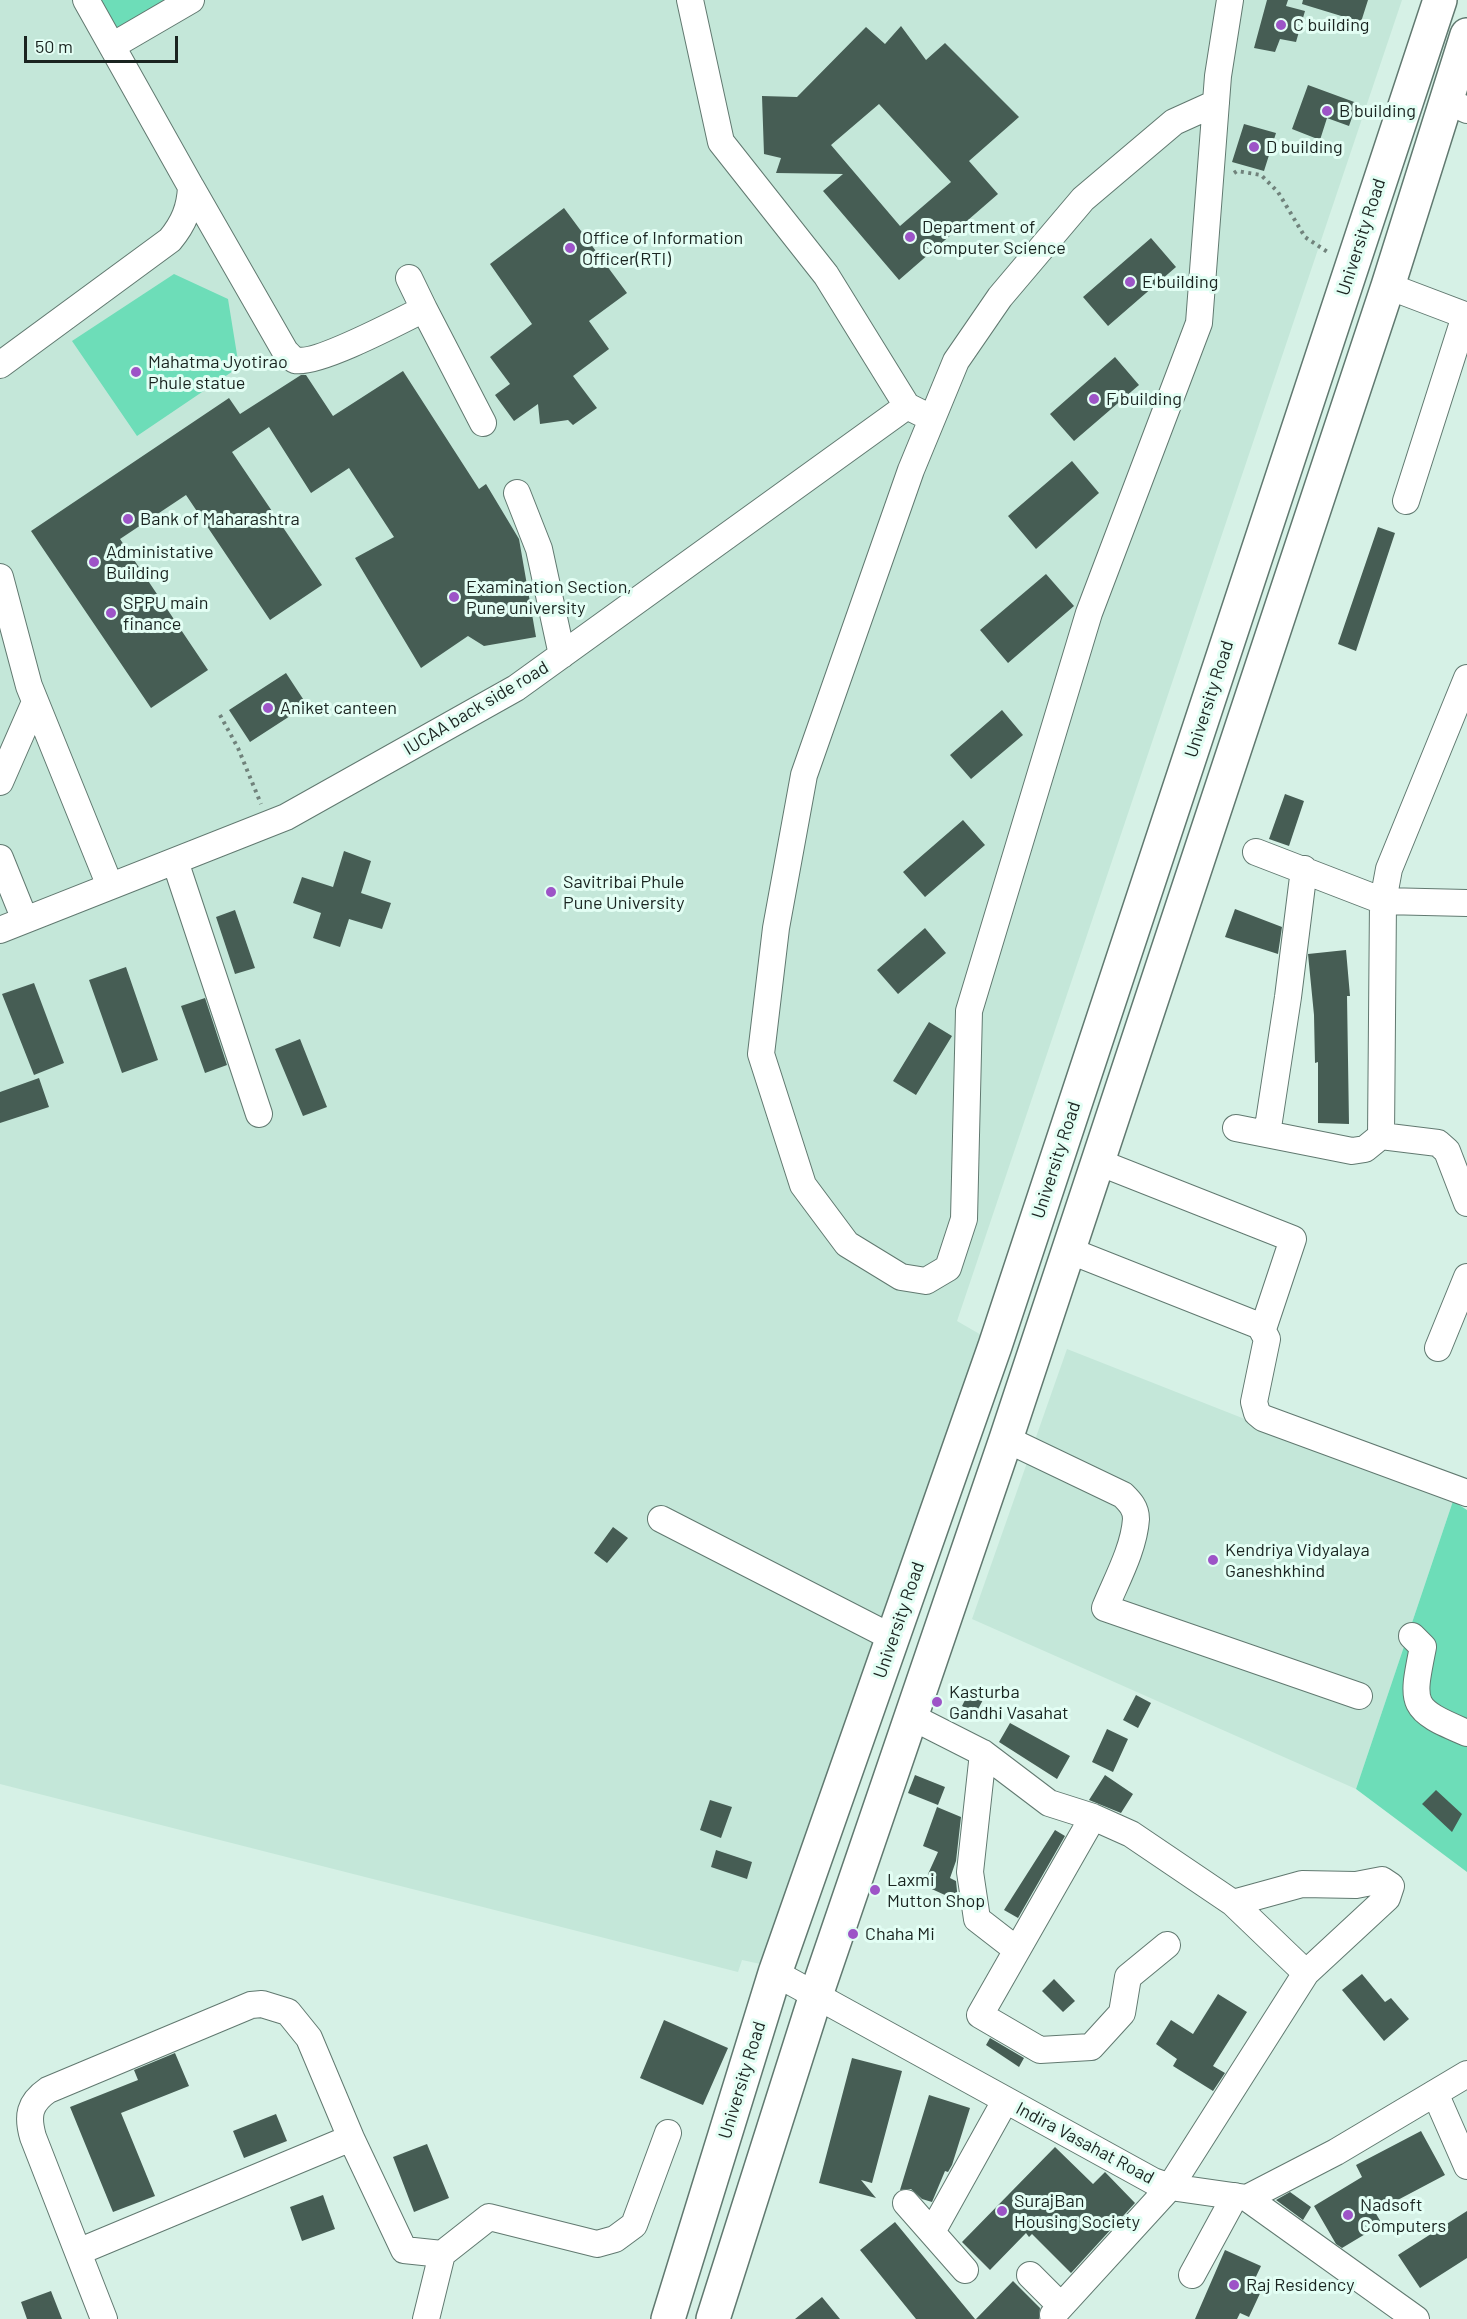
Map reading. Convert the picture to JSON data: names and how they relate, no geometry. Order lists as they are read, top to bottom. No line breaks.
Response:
{"streets":{"main road":["University Road"],"street":["IUCAA back side road","Indira Vasahat Road"]},"crossings":[["University Road","Indira Vasahat Road"]],"places":["C building","B building","D building","Department of Computer Science","Office of Information Officer(RTI)","E building","Mahatma Jyotirao Phule statue","F building","Bank of Maharashtra","Administative Building","Examination Section, Pune university","SPPU main finance","Aniket canteen","Savitribai Phule Pune University","Kendriya Vidyalaya Ganeshkhind","Kasturba Gandhi Vasahat","Laxmi Mutton Shop","Chaha Mi","SurajBan Housing Society","Nadsoft Computers","Raj Residency"],"scale_bar":"50 m"}
